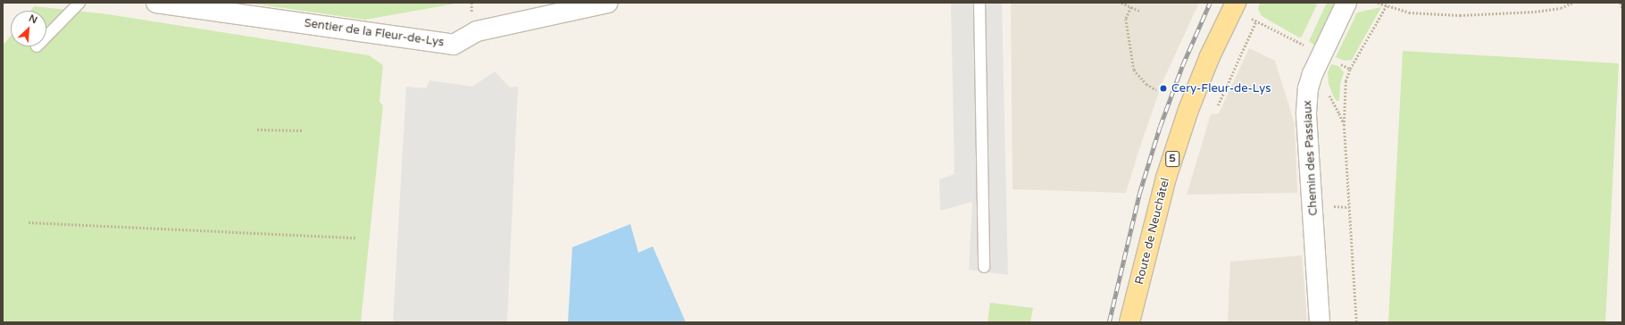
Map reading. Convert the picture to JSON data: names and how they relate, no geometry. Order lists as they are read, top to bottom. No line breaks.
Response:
{"streets":{"main road":["5","Route de Neuchâtel"],"street":["Sentier de la Fleur-de-Lys","Chemin des Passiaux"]},"places":["Cery-Fleur-de-Lys"],"north":"top right"}
